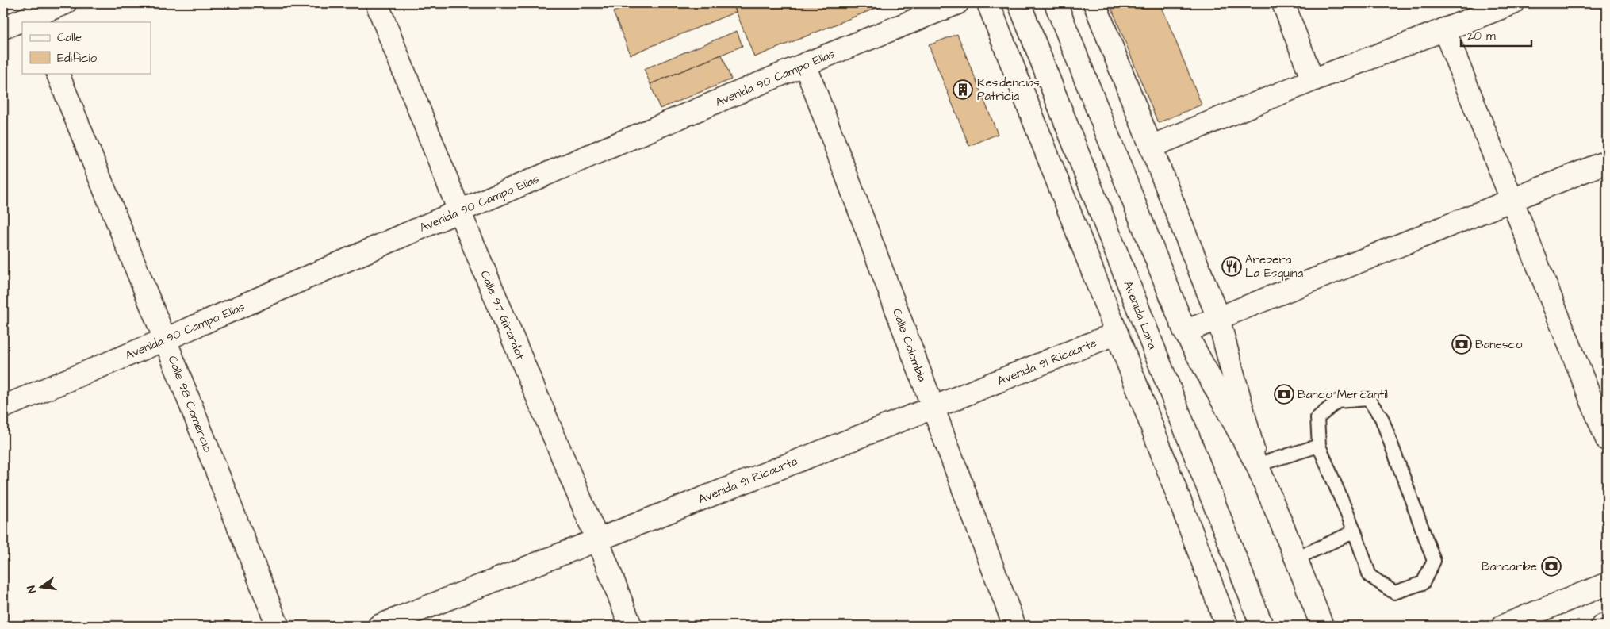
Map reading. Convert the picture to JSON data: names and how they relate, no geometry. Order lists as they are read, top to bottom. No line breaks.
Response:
{"streets":{"street":["Avenida 90 Campo Elias","Calle 97 Girardot","Avenida Lara","Calle Colombia","Avenida 91 Ricaurte","Calle 98 Comercio"]},"crossings":[["Avenida 90 Campo Elias","Calle 97 Girardot"],["Avenida 90 Campo Elias","Calle Colombia"],["Avenida 90 Campo Elias","Calle 98 Comercio"],["Calle 97 Girardot","Avenida 91 Ricaurte"],["Calle Colombia","Avenida 91 Ricaurte"]],"places":{"building":["Residencias Patricia"],"restaurant":["Arepera La Esquina"],"bank":["Banesco","Banco Mercantil","Bancaribe"]},"legend":["Calle","Edificio"],"scale_bar":"20 m","north":"left"}
